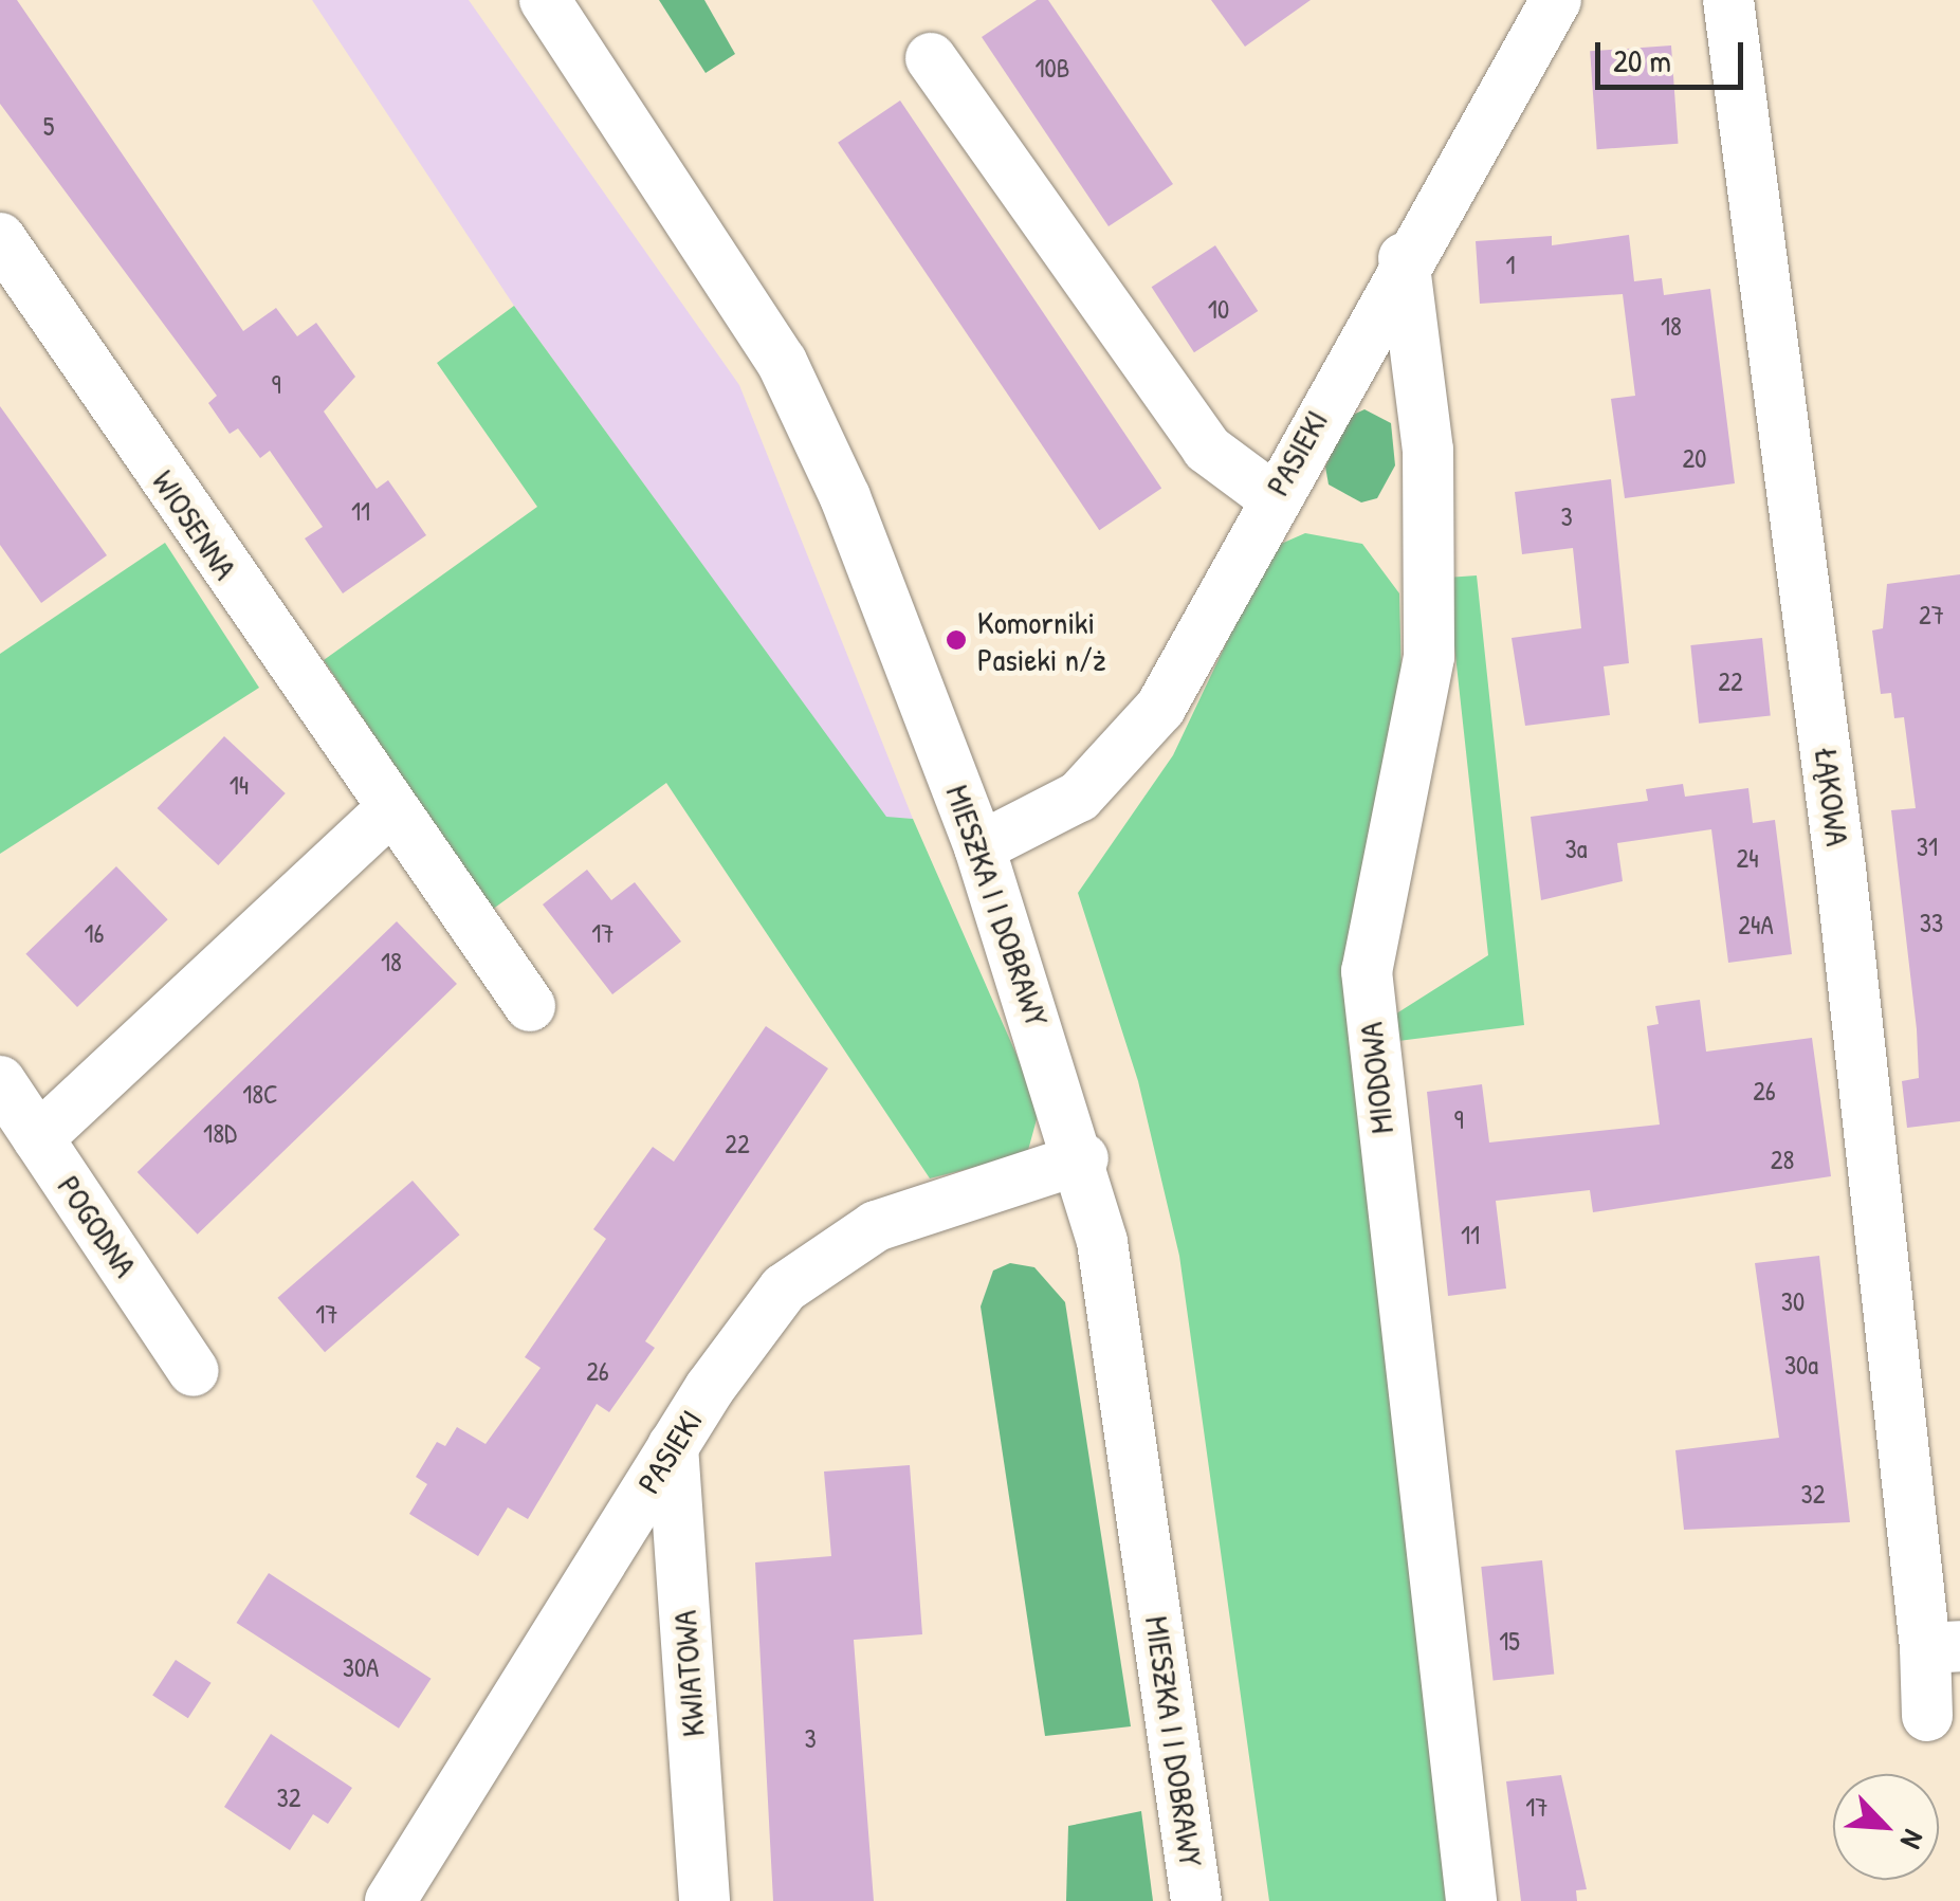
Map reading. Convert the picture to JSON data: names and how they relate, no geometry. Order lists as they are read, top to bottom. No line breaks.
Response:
{"streets":{"street":["PASIEKI","WIOSENNA","ŁĄKOWA","MIESZKA I I DOBRAWY","MIODOWA","POGODNA","KWIATOWA"]},"crossings":[["PASIEKI","MIESZKA I I DOBRAWY"],["PASIEKI","MIODOWA"],["PASIEKI","KWIATOWA"]],"places":["Komorniki Pasieki n/ż"],"house_numbers":["10B","5","1","10","18","9","20","11","3","27","22","14","31","3a","24","33","24A","16","17","18","26","18C","9","18D","22","28","11","30","17","30a","26","32","15","30A","3","32","17"],"scale_bar":"20 m","north":"bottom right"}
